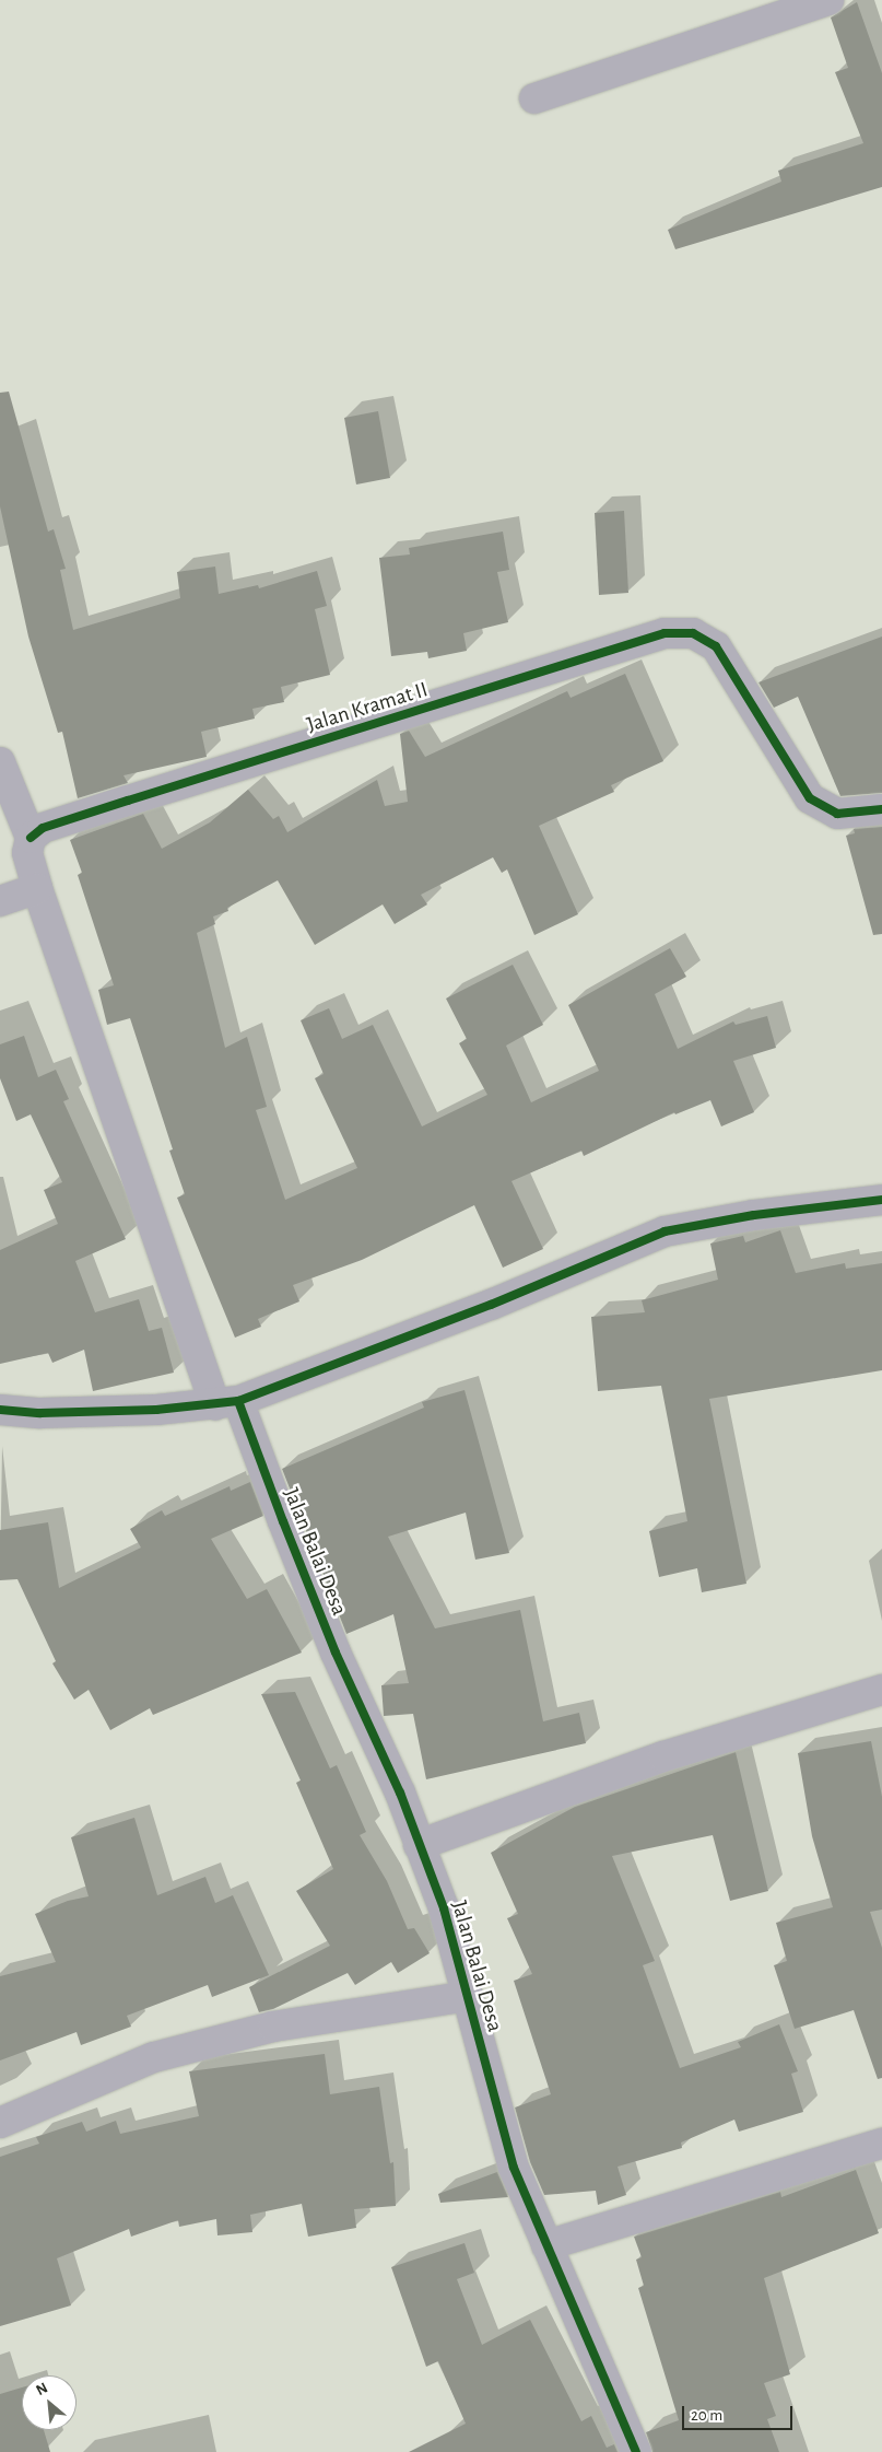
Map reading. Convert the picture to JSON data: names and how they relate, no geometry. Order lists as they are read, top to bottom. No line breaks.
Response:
{"streets":{"street":["Jalan Kramat II","Jalan Balai Desa"]},"crossings":[["Jalan Kramat II","Jalan Balai Desa"]],"scale_bar":"20 m","north":"top left"}
